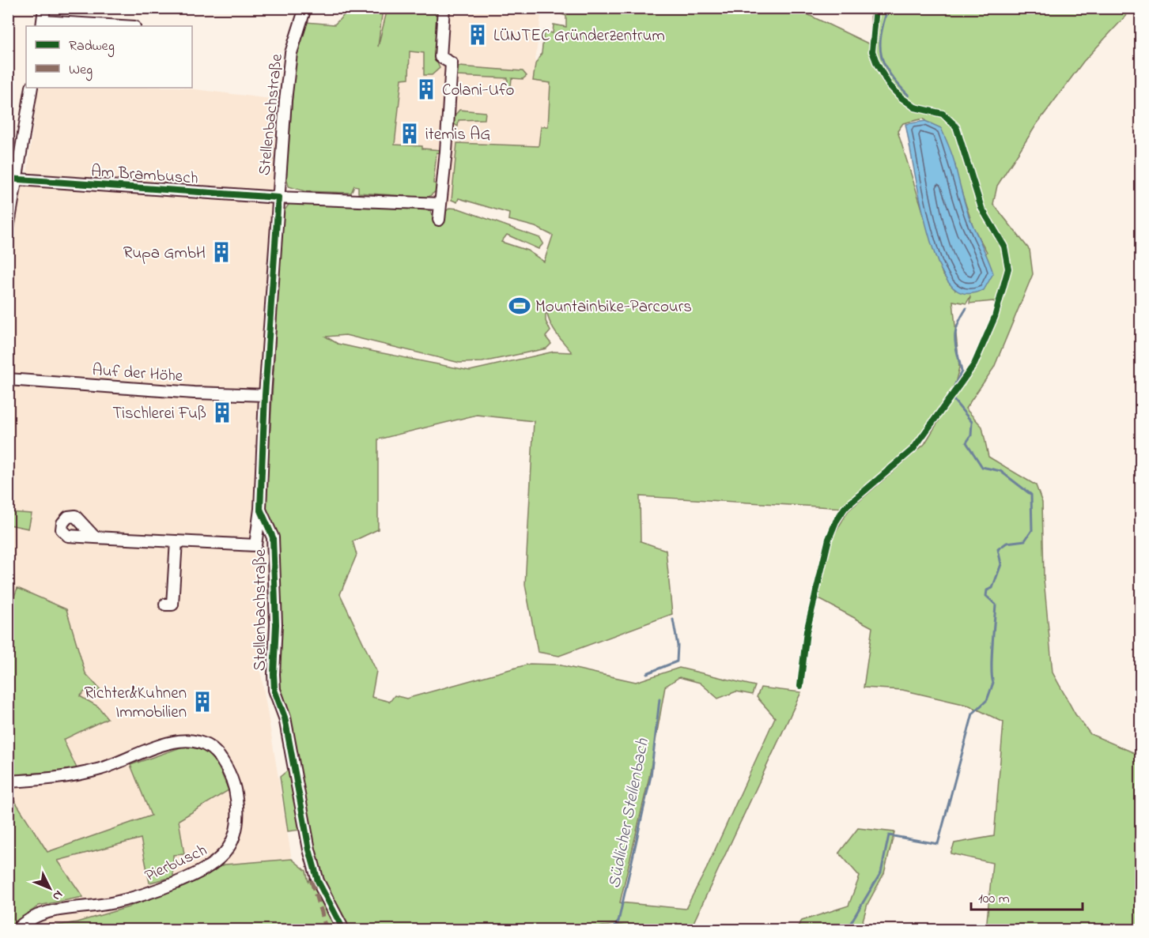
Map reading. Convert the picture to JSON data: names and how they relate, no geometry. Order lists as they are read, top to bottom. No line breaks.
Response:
{"streets":{"street":["Stellenbachstraße","Am Brambusch","Auf der Höhe","Pierbusch"]},"crossings":[["Stellenbachstraße","Am Brambusch"],["Stellenbachstraße","Auf der Höhe"]],"water":["Südlicher Stellenbach"],"places":{"building":["LÜNTEC Gründerzentrum","Colani-Ufo","itemis AG","Rupa GmbH","Tischlerei Fuß","Richter&Kuhnen Immobilien"],"sports":["Mountainbike-Parcours"]},"legend":["Radweg","Weg"],"scale_bar":"100 m","north":"bottom right"}
